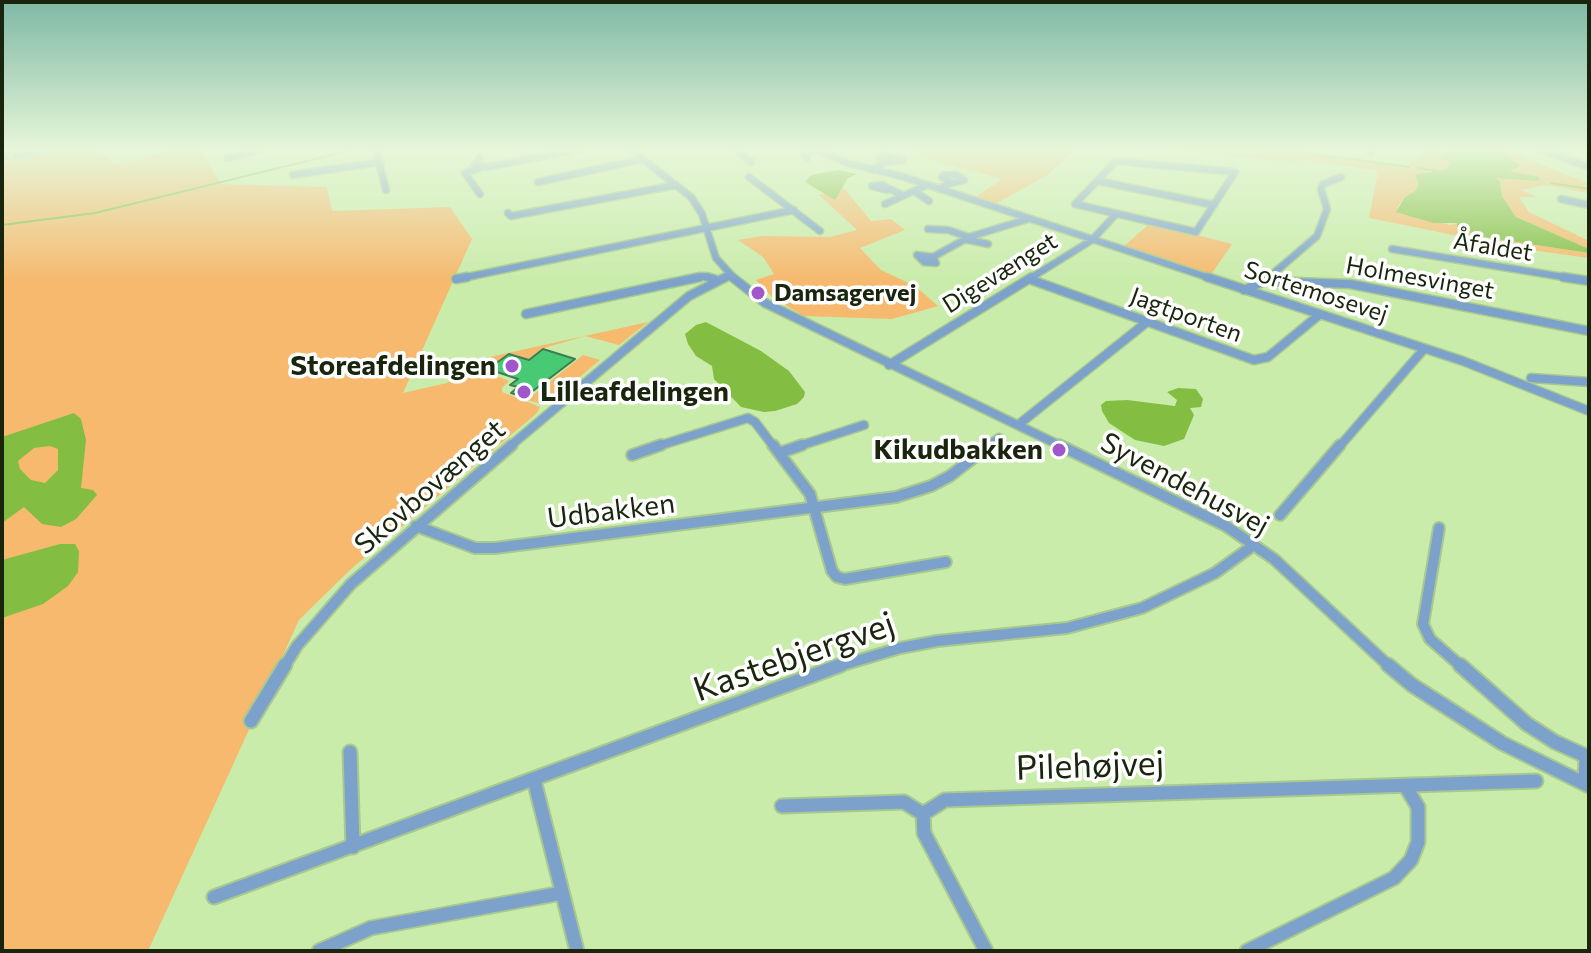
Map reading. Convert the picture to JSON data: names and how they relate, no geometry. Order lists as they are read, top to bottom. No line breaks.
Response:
{"streets":{"street":["Åfaldet","Digevænget","Holmesvinget","Sortemosevej","Jagtporten","Syvendehusvej","Skovbovænget","Udbakken","Kastebjergvej","Pilehøjvej"]},"crossings":[["Digevænget","Sortemosevej"],["Digevænget","Jagtporten"],["Digevænget","Syvendehusvej"],["Holmesvinget","Sortemosevej"],["Sortemosevej","Jagtporten"],["Syvendehusvej","Skovbovænget"],["Syvendehusvej","Kastebjergvej"],["Skovbovænget","Udbakken"]],"places":["Damsagervej","Storeafdelingen","Lilleafdelingen","Kikudbakken"]}
